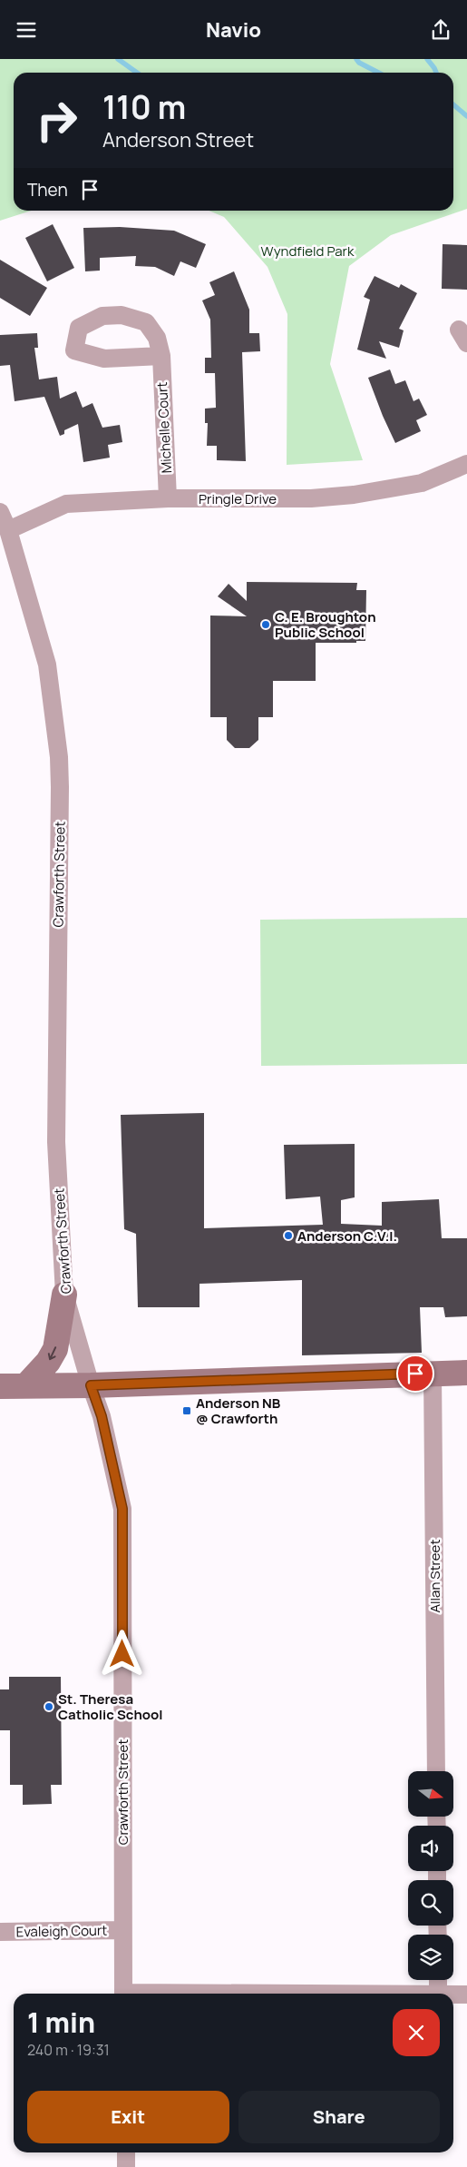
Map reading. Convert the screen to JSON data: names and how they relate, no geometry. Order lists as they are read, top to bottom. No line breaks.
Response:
{"streets":{"street":["Michelle Court","Pringle Drive","Crawforth Street","Allan Street","Evaleigh Court"]},"crossings":[["Michelle Court","Pringle Drive"],["Pringle Drive","Crawforth Street"],["Crawforth Street","Evaleigh Court"]],"parks":["Wyndfield Park"],"places":{"other":["C. E. Broughton Public School","Anderson C.V.I.","St. Theresa Catholic School"],"transit":["Anderson NB @ Crawforth"]},"north":"right","page":{"header":"Navio","turn":["110 m","Anderson Street"],"then":"Then","heading":["1 min","240 m · 19:31"],"buttons":["Exit","Share"]}}
